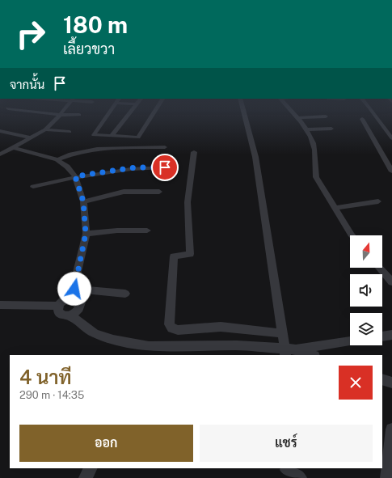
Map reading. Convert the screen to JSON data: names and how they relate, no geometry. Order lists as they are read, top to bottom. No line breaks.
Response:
{"north":"top","page":{"turn":["180 m","เลี้ยวขวา"],"then":"จากนั้น","heading":["4 นาที","290 m · 14:35"],"buttons":["ออก","แชร์"]}}
